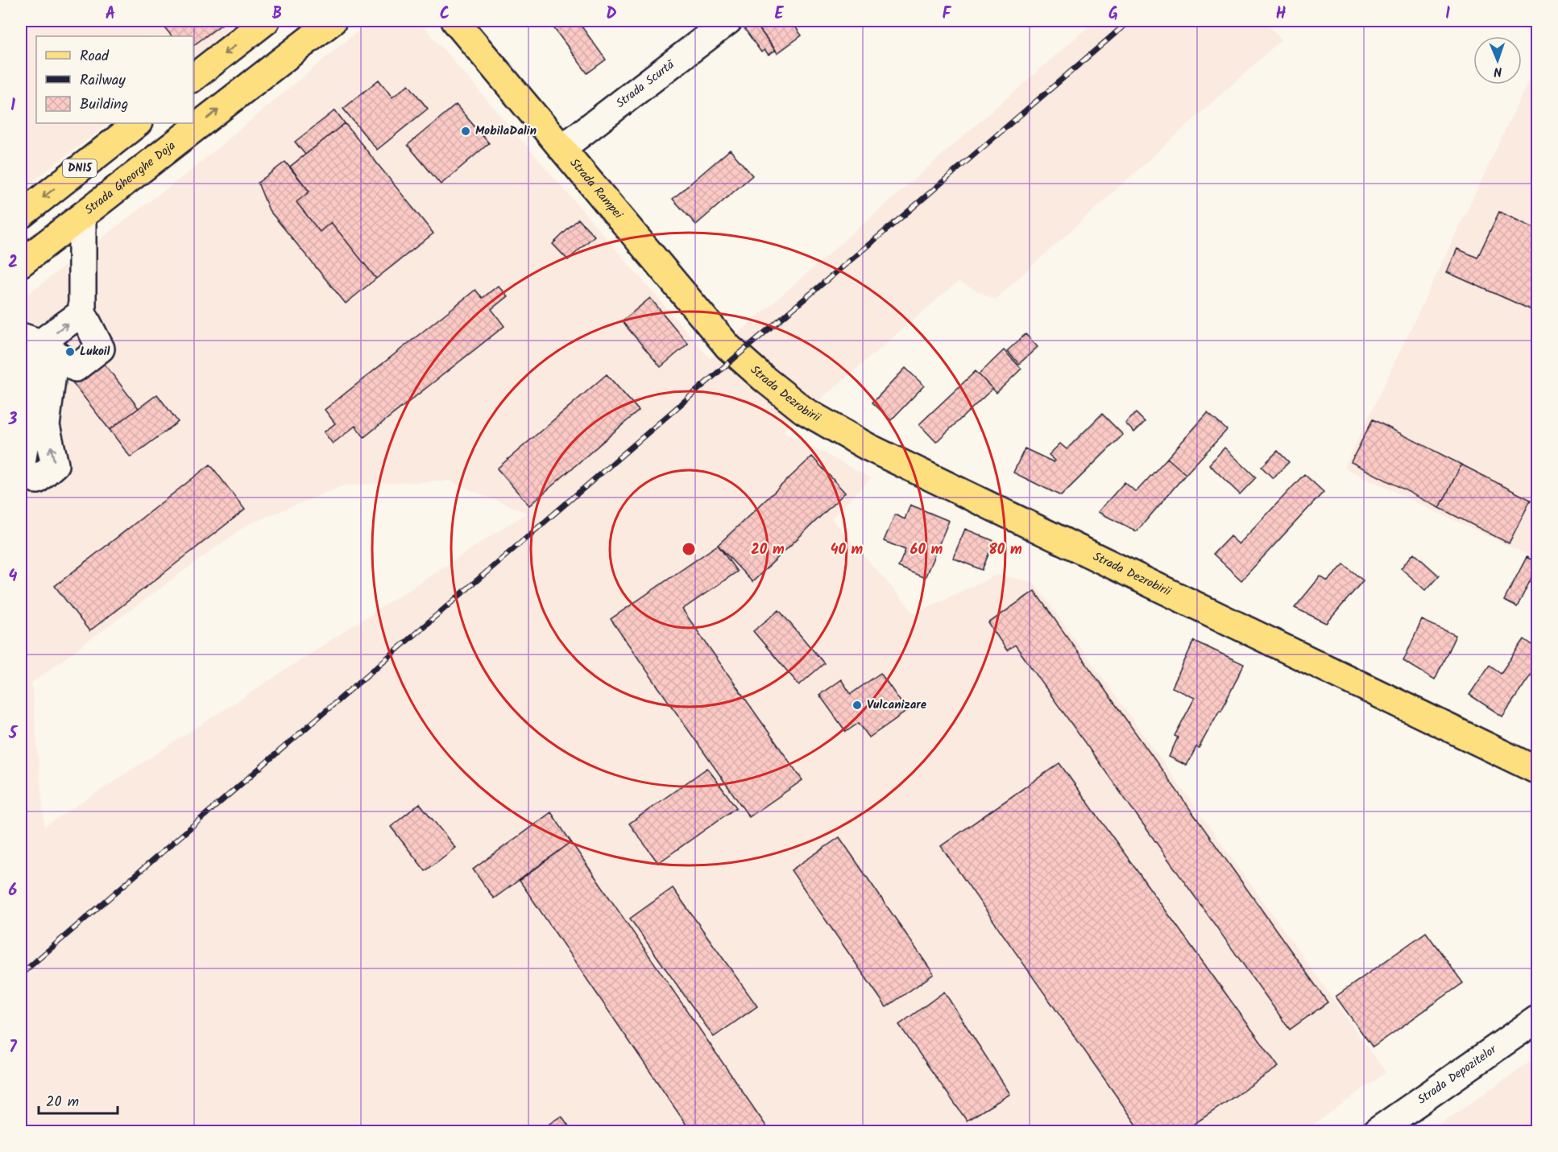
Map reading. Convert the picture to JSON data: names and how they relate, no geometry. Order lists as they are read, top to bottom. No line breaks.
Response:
{"streets":{"main road":["DN15","Strada Gheorghe Doja","Strada Rampei","Strada Dezrobirii"],"street":["Strada Scurtă","Strada Depozitelor"]},"crossings":[["Strada Scurtă","Strada Rampei"],["Strada Rampei","Strada Dezrobirii"]],"places":["MobilaDalin","Lukoil","Vulcanizare"],"legend":["Road","Railway","Building"],"scale_bar":"20 m","north":"bottom","grid":{"columns":["A","B","C","D","E","F","G","H","I"],"rows":["1","2","3","4","5","6","7"]},"rings":["20 m","40 m","60 m","80 m"]}
